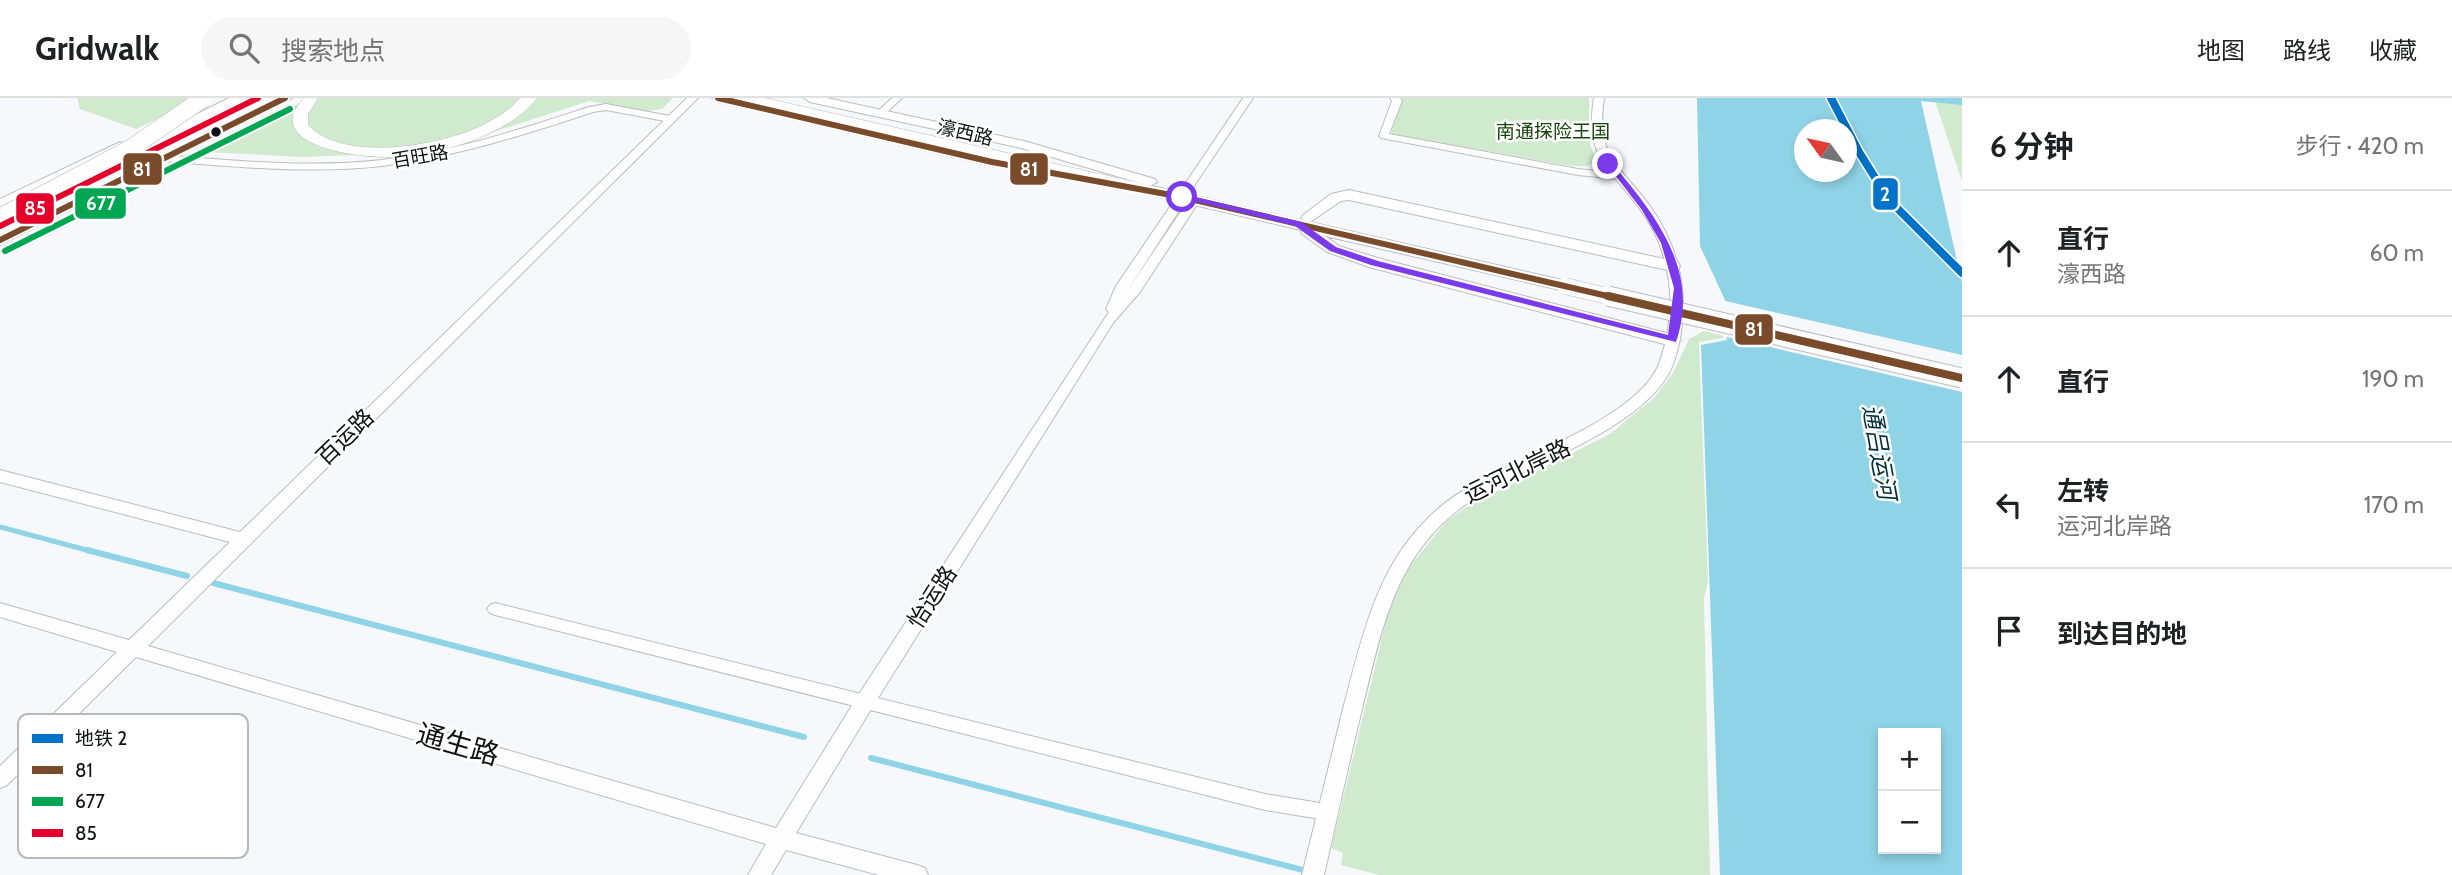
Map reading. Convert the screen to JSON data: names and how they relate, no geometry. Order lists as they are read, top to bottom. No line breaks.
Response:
{"streets":{"main road":["濠西路"],"street":["百旺路","百运路","运河北岸路","怡运路","通生路"]},"crossings":[["濠西路","怡运路"],["百旺路","百运路"],["百运路","通生路"],["怡运路","通生路"]],"water":["通吕运河"],"parks":["南通探险王国"],"lines":["metro line 2","transit line 81","transit line 85","transit line 677"],"legend":["地铁 2","81","677","85"],"north":"top left","page":{"header":"Gridwalk","search":"搜索地点","nav":["地图","路线","收藏"],"heading":["6 分钟","步行 · 420 m"],"list":[["直行","濠西路","60 m"],["直行","190 m"],["左转","运河北岸路","170 m"],"到达目的地"],"map_buttons":["+","−"]}}
